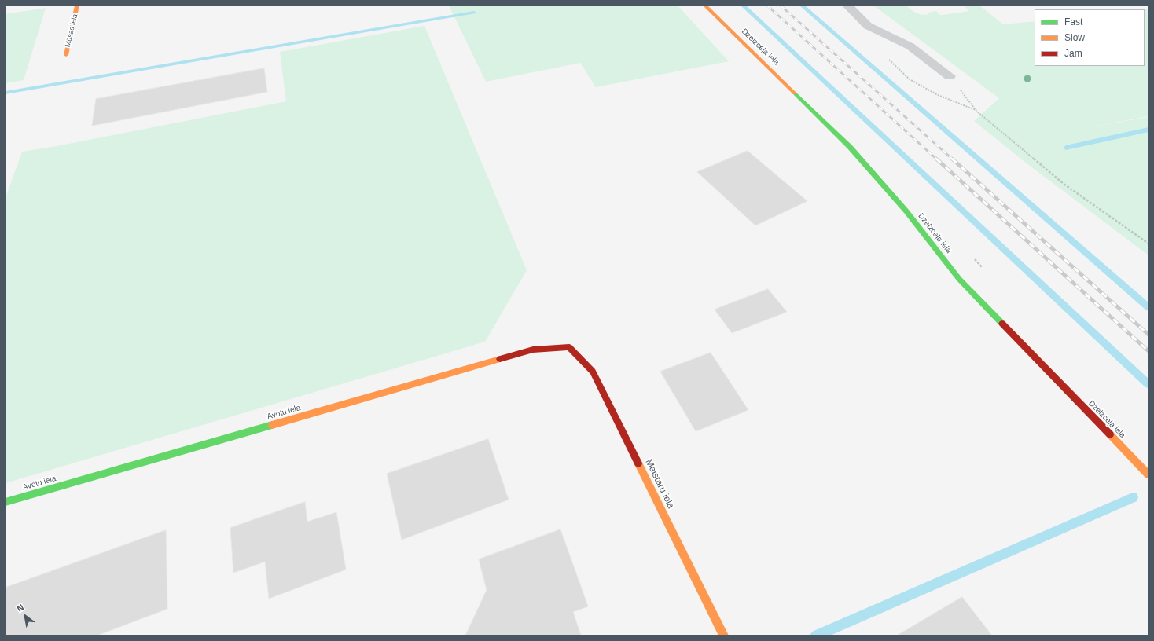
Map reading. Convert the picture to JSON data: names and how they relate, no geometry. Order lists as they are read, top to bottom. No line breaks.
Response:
{"streets":{"street":["Mūsas iela","Dzelzceļa iela","Avotu iela","Meistaru iela"]},"crossings":[["Avotu iela","Meistaru iela"]],"legend":["Fast","Slow","Jam"],"north":"top left"}
